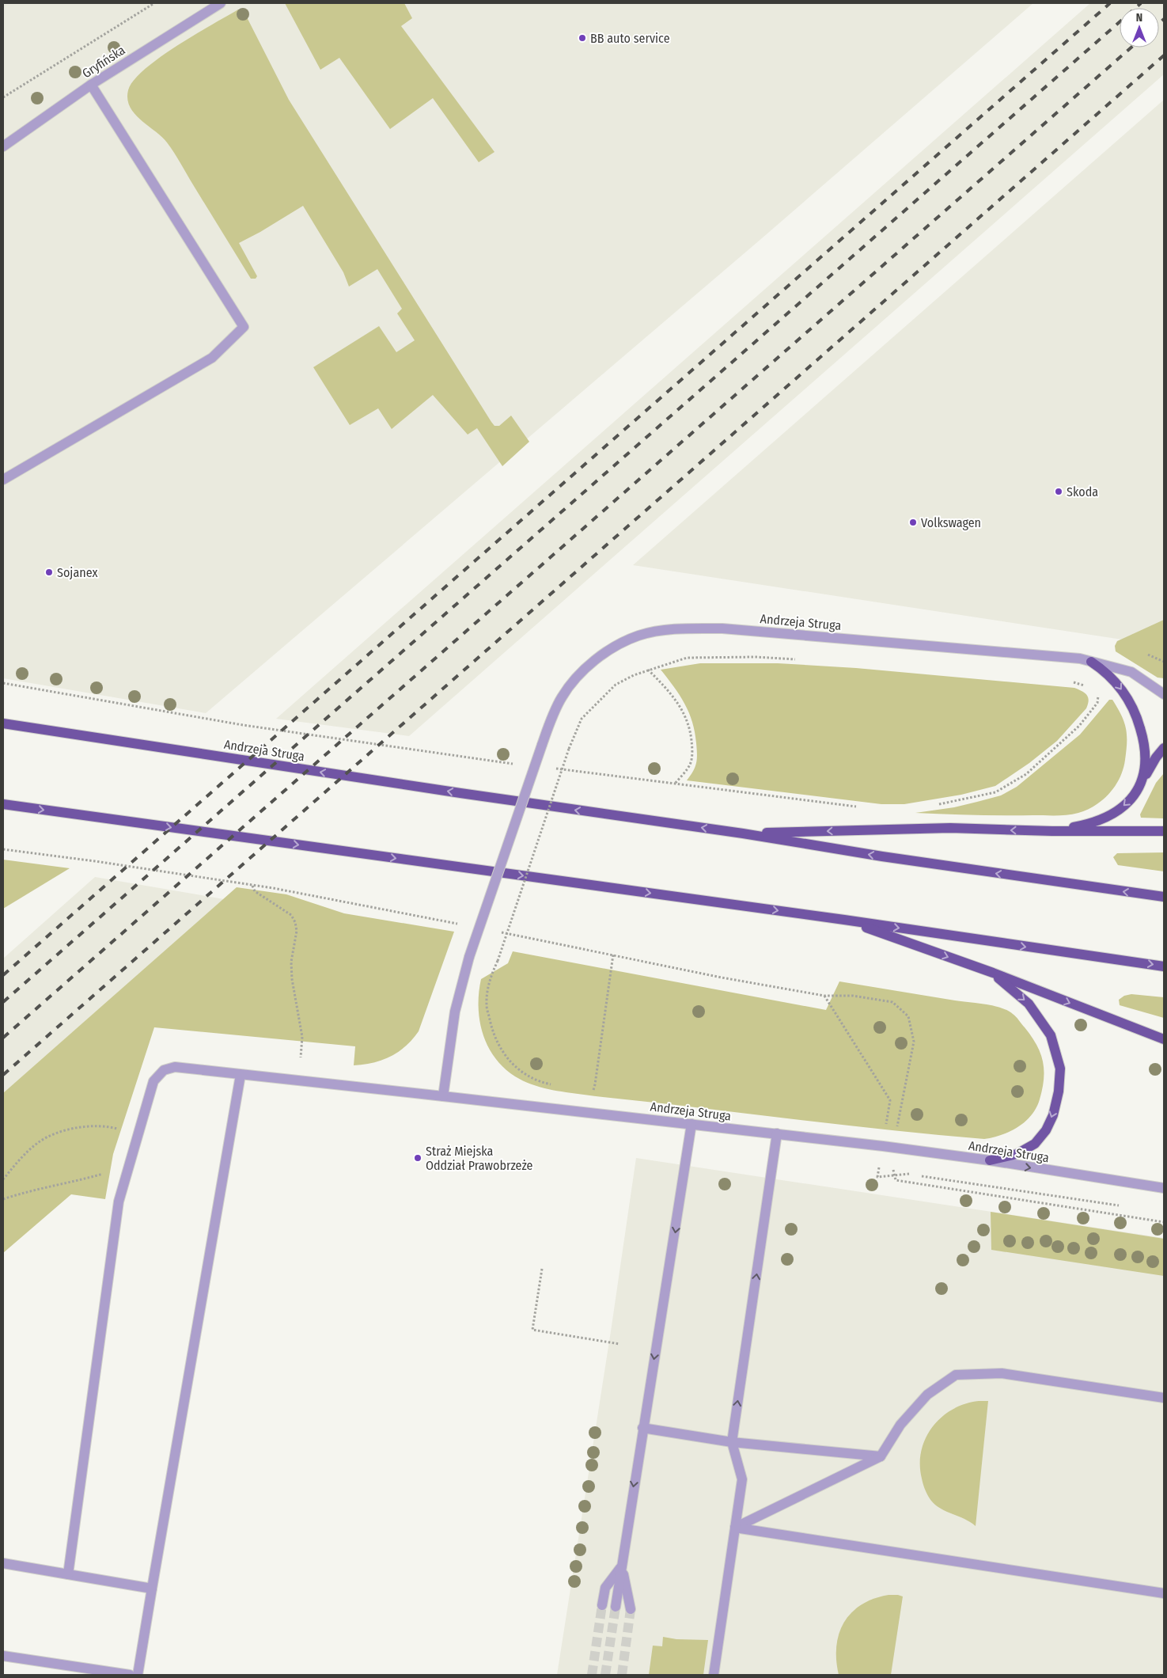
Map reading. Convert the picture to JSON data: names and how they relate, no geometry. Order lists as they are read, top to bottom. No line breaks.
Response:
{"streets":{"main road":["Andrzeja Struga"],"street":["Gryfińska"]},"places":["BB auto service","Skoda","Volkswagen","Sojanex","Straż Miejska Oddział Prawobrzeże"],"north":"top"}
